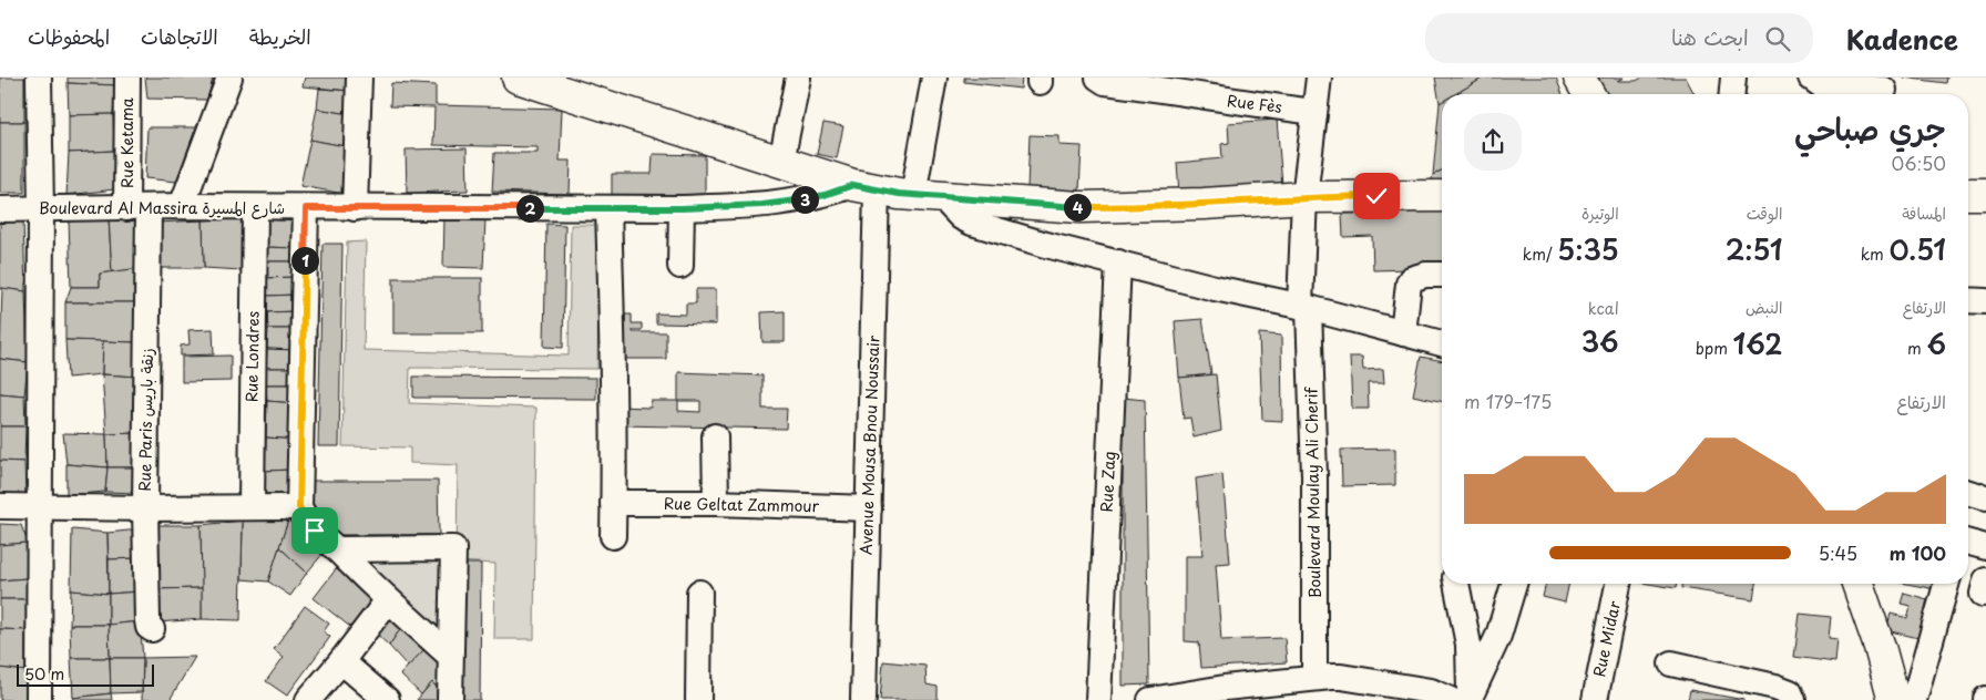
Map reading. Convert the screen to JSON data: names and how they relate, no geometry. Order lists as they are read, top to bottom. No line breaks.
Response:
{"streets":{"main road":["Boulevard Al Massira شارع المسيرة"],"street":["Rue Fès","Rue Ketama","Rue Londres","Rue Paris زنقة باريس","Avenue Mousa Bnou Noussair","Rue Zag","Boulevard Moulay Ali Cherif","Rue Geltat Zammour","Rue Midar"]},"crossings":[["Rue Fès","Boulevard Moulay Ali Cherif"],["Rue Ketama","Boulevard Al Massira شارع المسيرة"],["Rue Ketama","Rue Paris زنقة باريس"],["Boulevard Al Massira شارع المسيرة","Rue Londres"],["Boulevard Al Massira شارع المسيرة","Rue Paris زنقة باريس"],["Boulevard Al Massira شارع المسيرة","Avenue Mousa Bnou Noussair"],["Boulevard Al Massira شارع المسيرة","Boulevard Moulay Ali Cherif"],["Avenue Mousa Bnou Noussair","Rue Geltat Zammour"]],"scale_bar":"50 m","page":{"header":"Kadence","search":"ابحث هنا","nav":["الخريطة","الاتجاهات","المحفوظات"],"heading":["جري صباحي","06:50"],"pins":["3","4","2","1"],"stats":[["المسافة","0.51 km"],["الوقت","2:51"],["الوتيرة","5:35 /km"],["الارتفاع","6 m"],["النبض","162 bpm"],["kcal","36"]],"chart":["الارتفاع","175–179 m"],"list":[{"name":"100 m","note":"5:45"}],"scale":"50 m"}}
